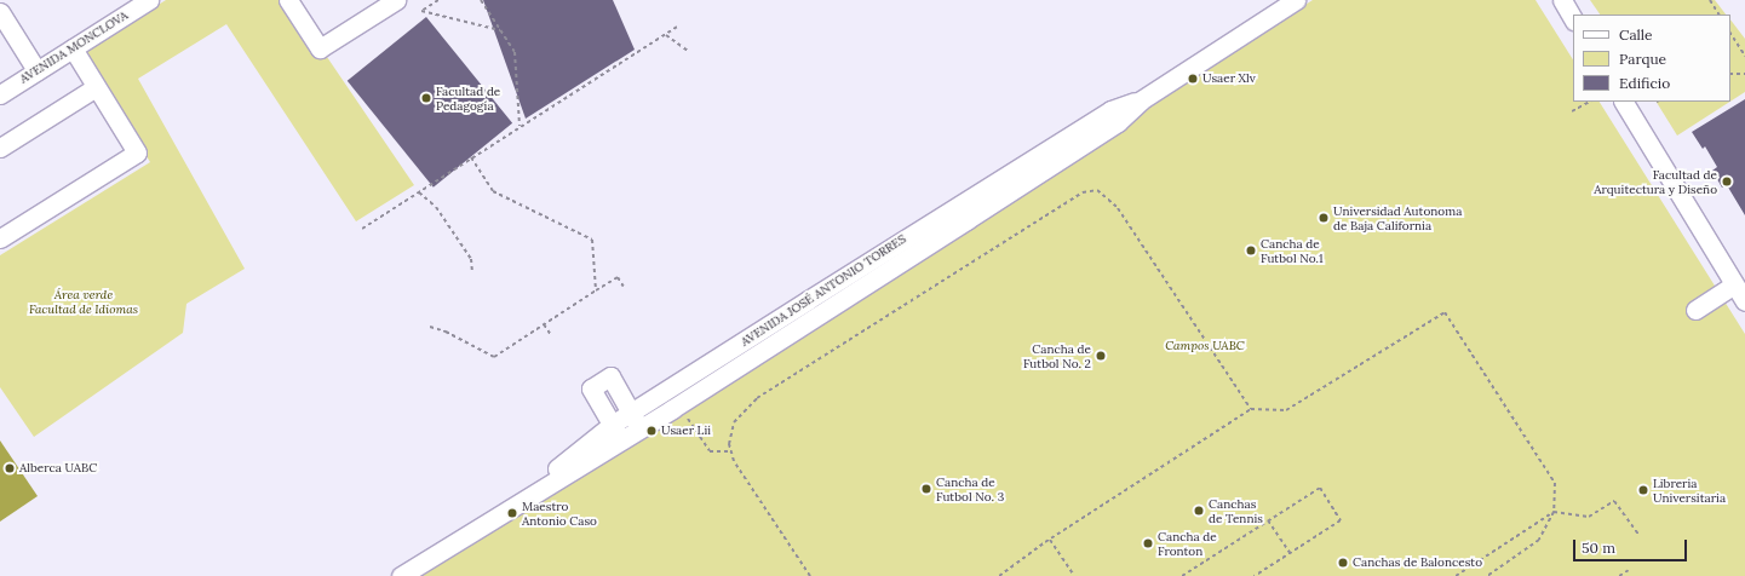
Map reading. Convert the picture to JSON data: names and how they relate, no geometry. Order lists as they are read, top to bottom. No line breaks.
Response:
{"streets":{"street":["AVENIDA MONCLOVA","AVENIDA JOSÉ ANTONIO TORRES"]},"parks":["Área verde Facultad de Idiomas","Campos UABC"],"places":["Usaer Xlv","Facultad de Pedagogía","Facultad de Arquitectura y Diseño","Universidad Autonoma de Baja California","Cancha de Futbol No.1","Cancha de Futbol No. 2","Usaer Lii","Alberca UABC","Cancha de Futbol No. 3","Libreria Universitaria","Canchas de Tennis","Maestro Antonio Caso","Cancha de Fronton","Canchas de Baloncesto"],"legend":["Calle","Parque","Edificio"],"scale_bar":"50 m"}
